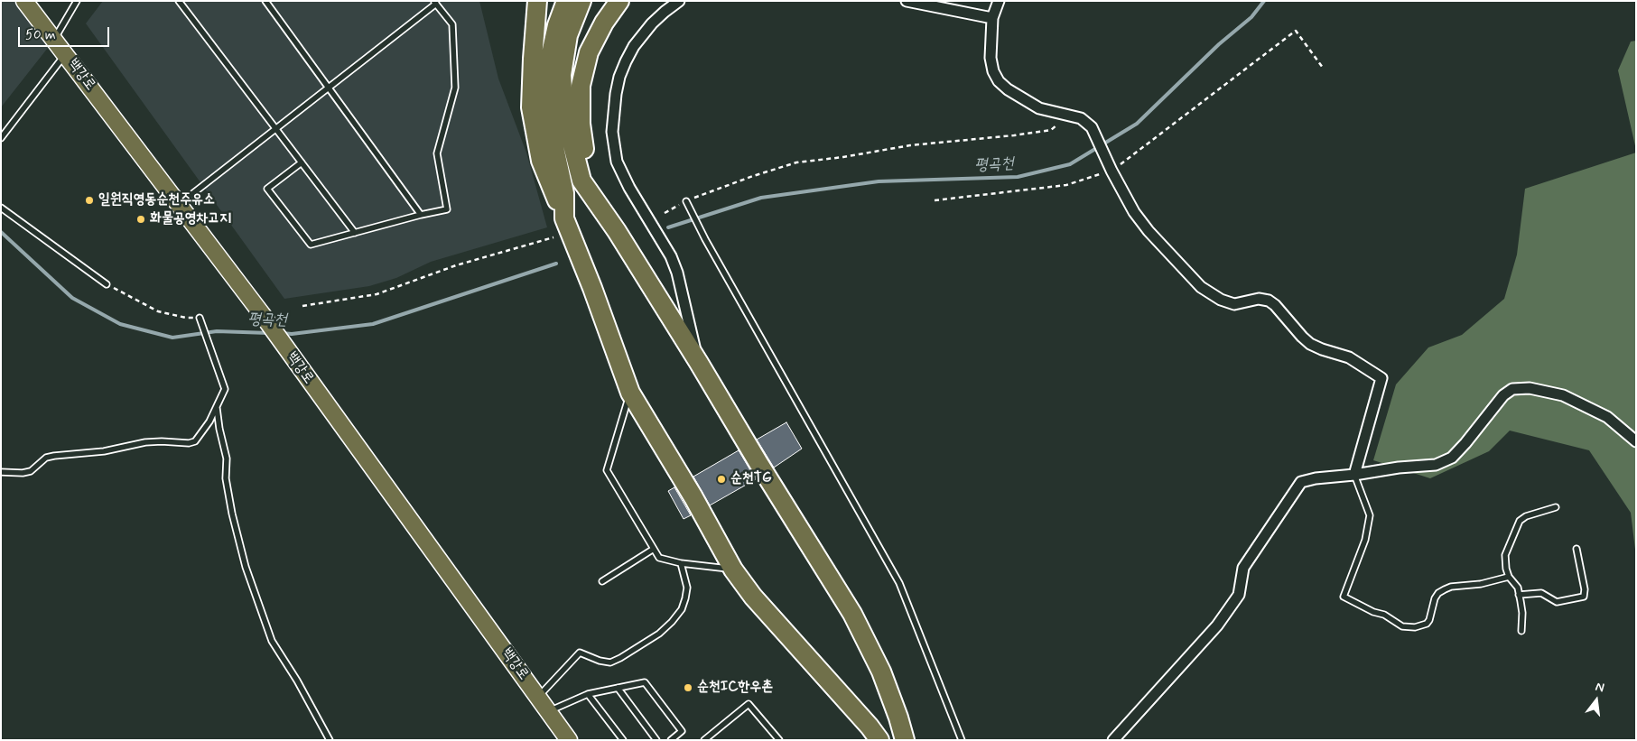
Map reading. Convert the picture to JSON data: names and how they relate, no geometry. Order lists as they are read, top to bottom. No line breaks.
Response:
{"streets":{"main road":["백강로"]},"water":["평곡천"],"places":["일원직영동순천주유소","화물공영차고지","순천TG","순천IC한우촌"],"scale_bar":"50 m","north":"top"}
